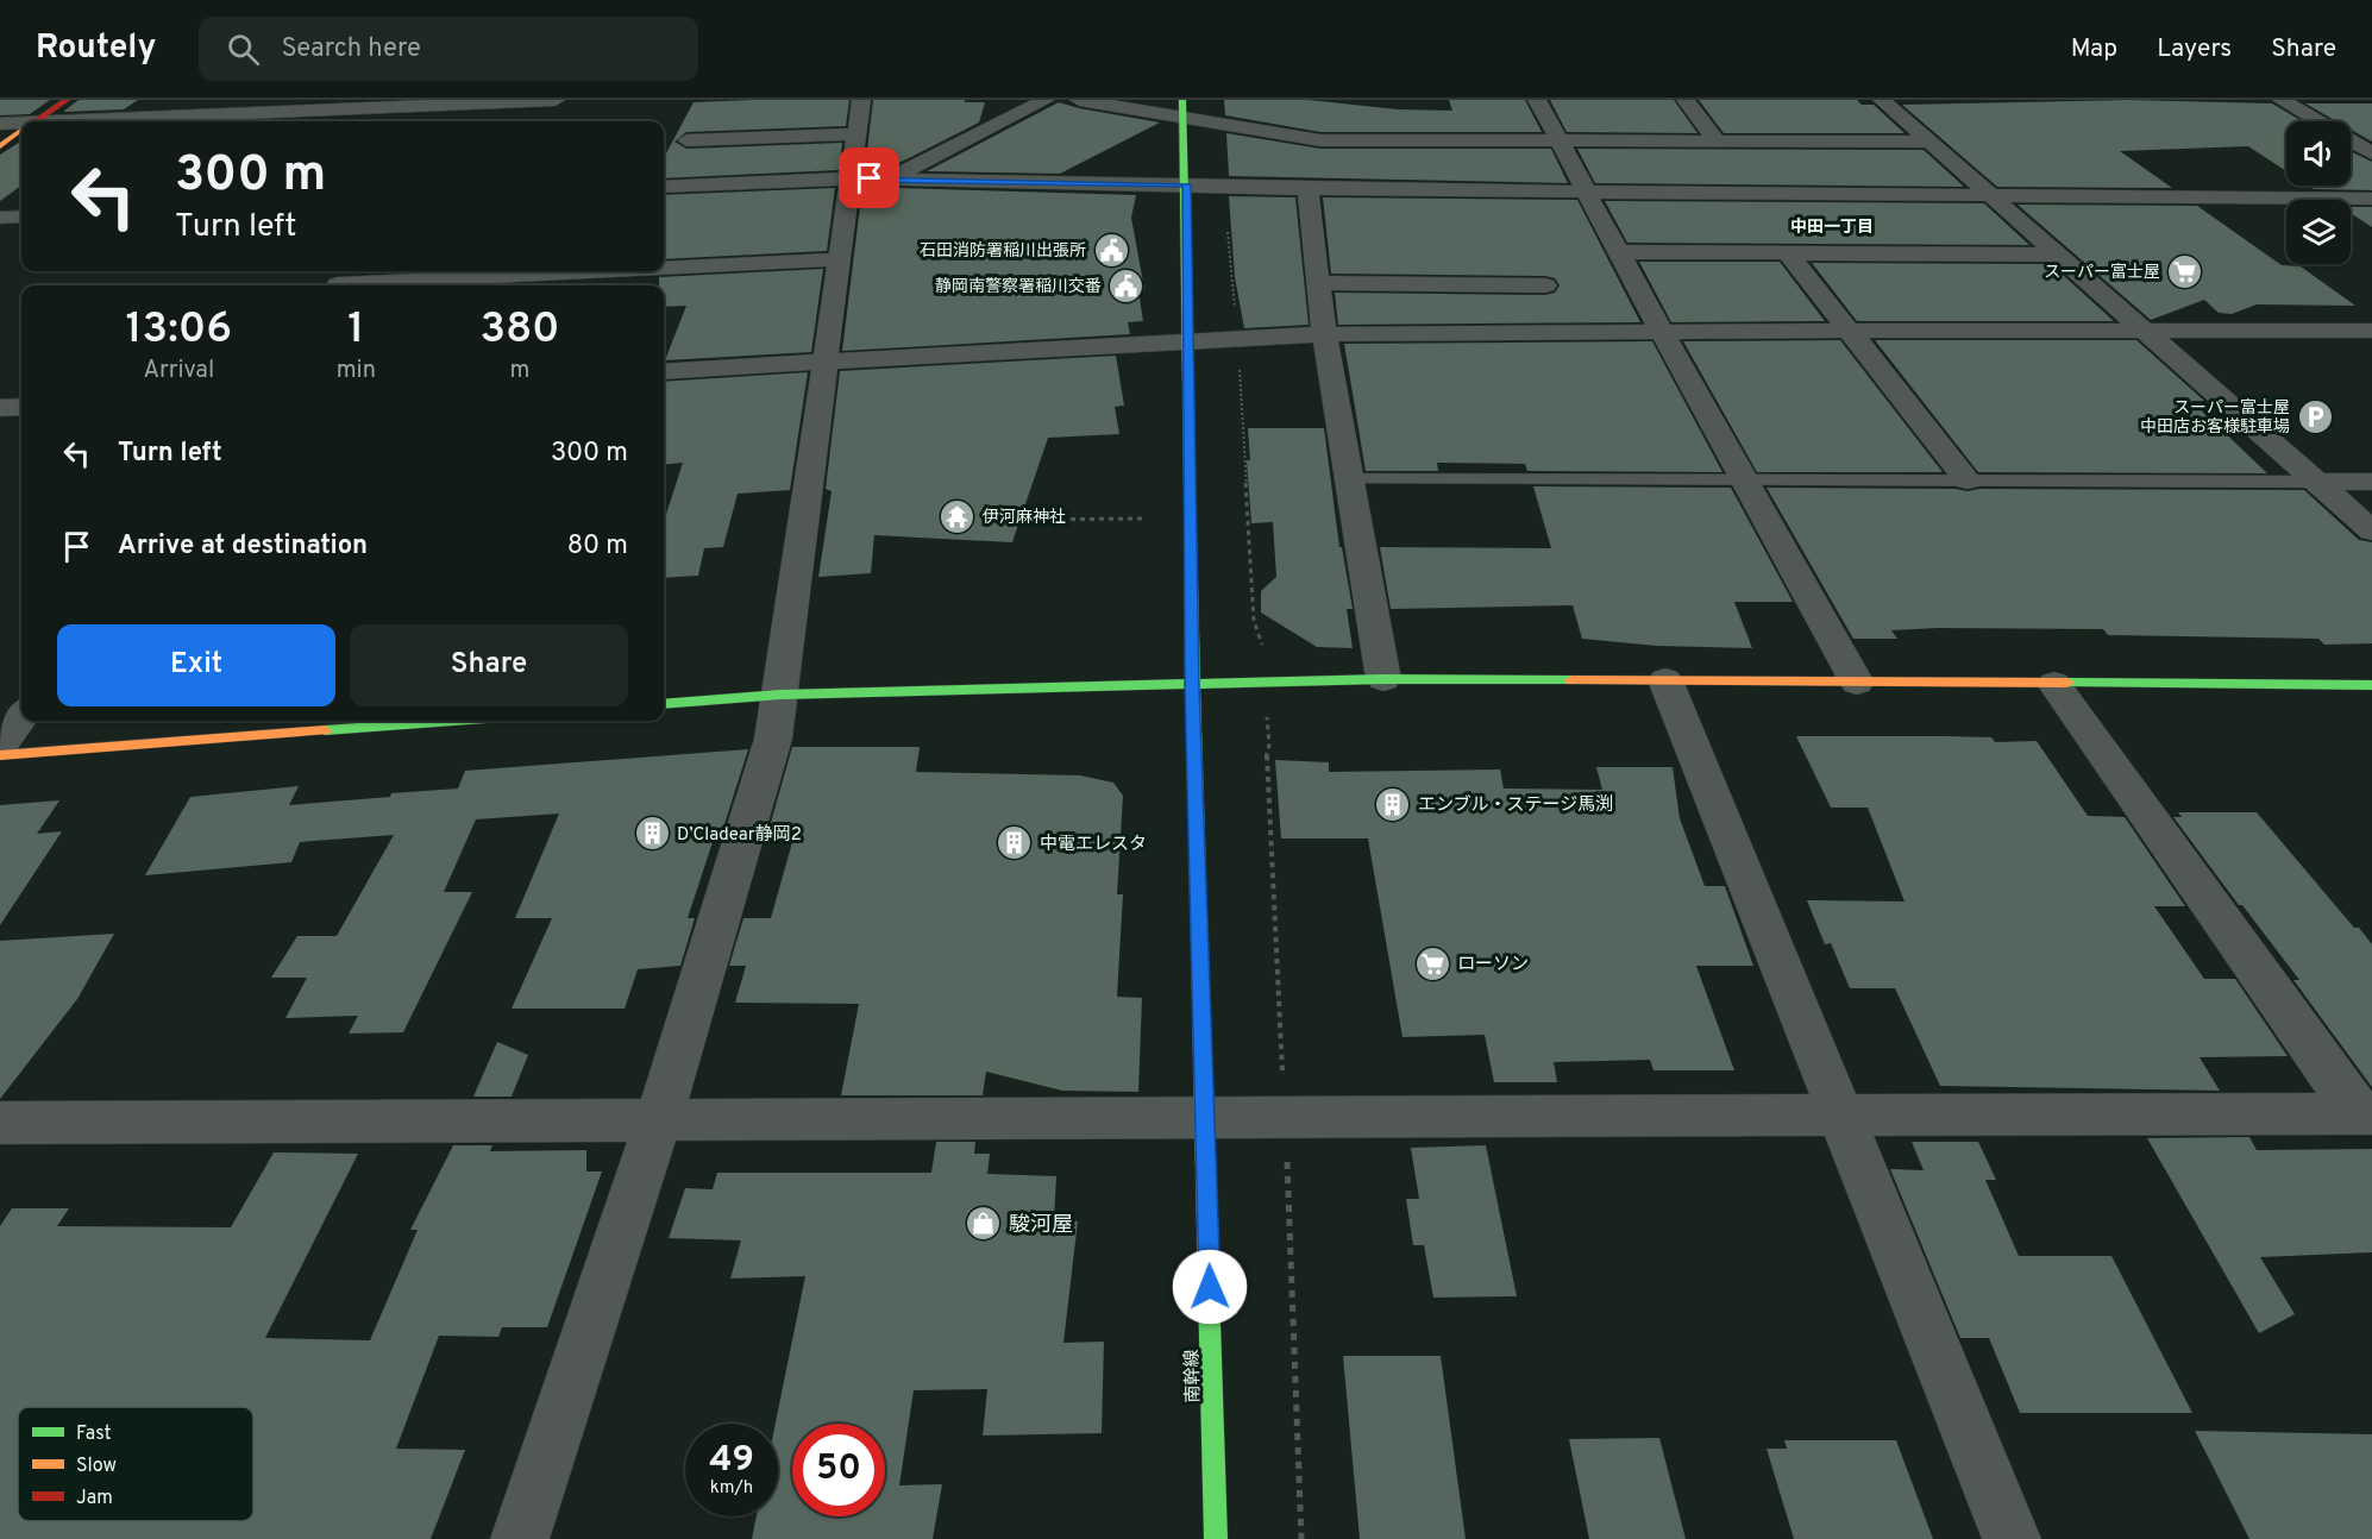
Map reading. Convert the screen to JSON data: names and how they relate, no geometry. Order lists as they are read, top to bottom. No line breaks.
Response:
{"streets":{"street":["南幹線"]},"districts":["中田一丁目"],"places":{"public building":["石田消防署稲川出張所","静岡南警察署稲川交番"],"supermarket":["スーパー富士屋","ローソン"],"parking":["スーパー富士屋 中田店お客様駐車場"],"temple":["伊河麻神社"],"building":["エンブル・ステージ馬渕","D’Cladear静岡2","中電エレスタ"],"shop":["駿河屋"]},"legend":["Fast","Slow","Jam"],"page":{"header":"Routely","search":"Search here","nav":["Map","Layers","Share"],"turn":["300 m","Turn left"],"eta":["13:06","Arrival","1","min","380","m"],"list":[{"name":"Turn left","value":"300 m"},{"name":"Arrive at destination","value":"80 m"}],"buttons":["Exit","Share"],"speed":"49 km/h","limit":"50"}}
